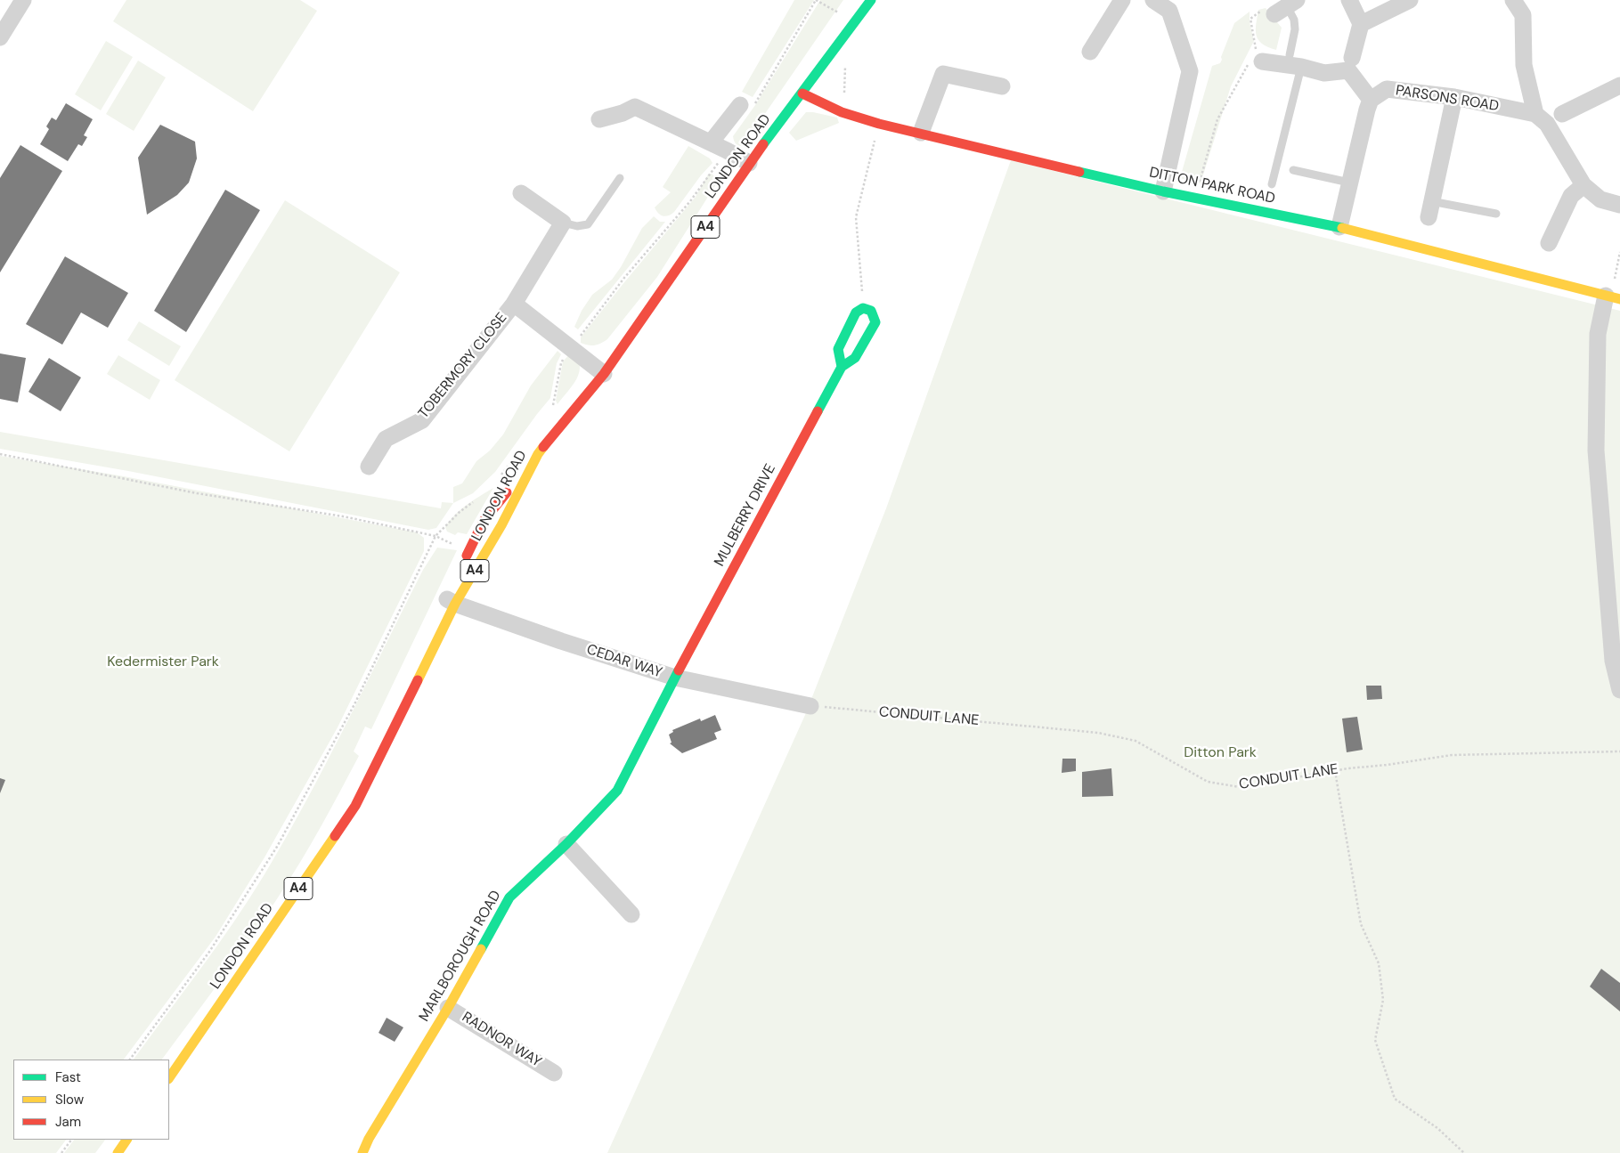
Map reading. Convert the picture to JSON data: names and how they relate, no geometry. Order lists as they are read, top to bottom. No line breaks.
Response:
{"streets":{"street":["PARSONS ROAD","LONDON ROAD","DITTON PARK ROAD","A4","TOBERMORY CLOSE","MULBERRY DRIVE","CEDAR WAY","MARLBOROUGH ROAD","RADNOR WAY"],"path":["CONDUIT LANE"]},"crossings":[["LONDON ROAD","DITTON PARK ROAD"],["LONDON ROAD","TOBERMORY CLOSE"],["LONDON ROAD","CEDAR WAY"],["MULBERRY DRIVE","CEDAR WAY"],["MULBERRY DRIVE","MARLBOROUGH ROAD"],["CEDAR WAY","CONDUIT LANE"],["CEDAR WAY","MARLBOROUGH ROAD"],["MARLBOROUGH ROAD","RADNOR WAY"]],"parks":["Kedermister Park","Ditton Park"],"legend":["Fast","Slow","Jam"]}
